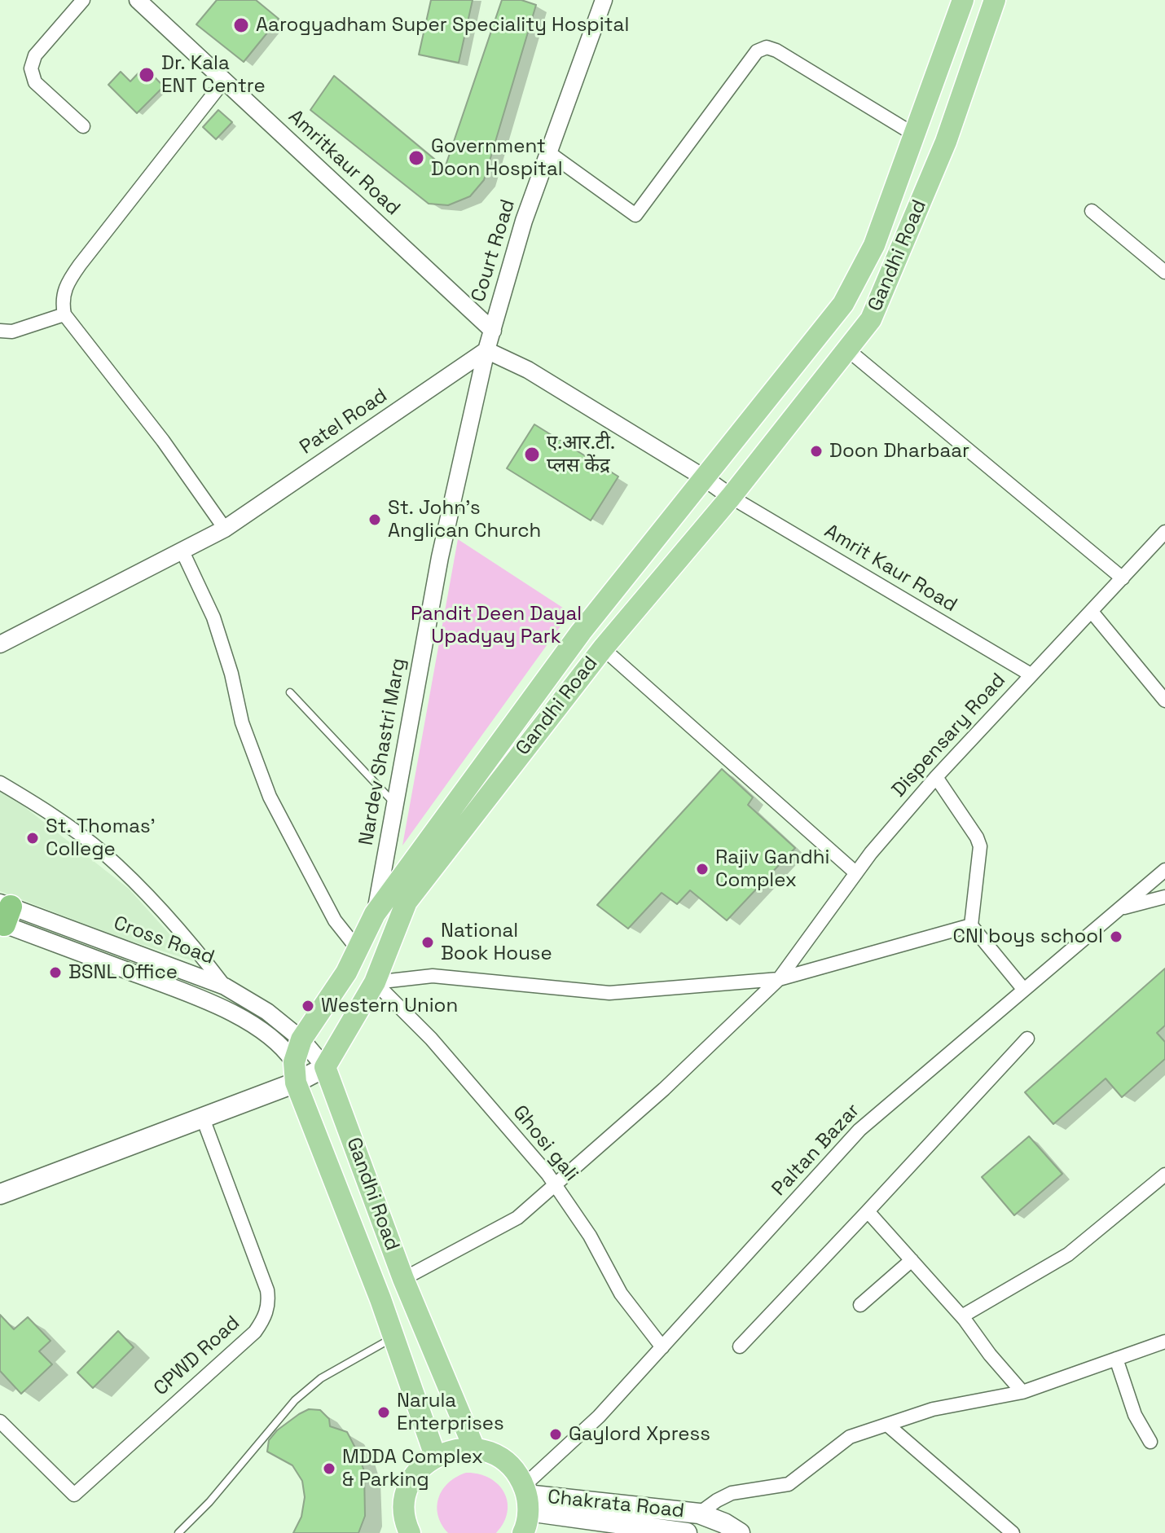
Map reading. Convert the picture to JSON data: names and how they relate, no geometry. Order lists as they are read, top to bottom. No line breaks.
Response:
{"streets":{"main road":["Gandhi Road","Chakrata Road"],"street":["Amritkaur Road","Court Road","Patel Road","Amrit Kaur Road","Dispensary Road","Nardev Shastri Marg","Cross Road","Ghosi gali","Paltan Bazar","CPWD Road"]},"crossings":[["Amritkaur Road","Court Road"],["Amritkaur Road","Nardev Shastri Marg"],["Court Road","Nardev Shastri Marg"],["Gandhi Road","Amrit Kaur Road"],["Gandhi Road","Dispensary Road"],["Gandhi Road","Nardev Shastri Marg"],["Gandhi Road","Cross Road"],["Gandhi Road","Ghosi gali"],["Patel Road","Nardev Shastri Marg"],["Amrit Kaur Road","Dispensary Road"],["Dispensary Road","Ghosi gali"],["Ghosi gali","Paltan Bazar"],["Paltan Bazar","Chakrata Road"]],"parks":["Pandit Deen Dayal Upadyay Park"],"places":["Aarogyadham Super Speciality Hospital","Dr. Kala ENT Centre","Government Doon Hospital","Doon Dharbaar","ए.आर.टी. प्लस केंद्र","St. John's Anglican Church","St. Thomas' College","Rajiv Gandhi Complex","CNI boys school","National Book House","BSNL Office","Western Union","Narula Enterprises","Gaylord Xpress","MDDA Complex & Parking"]}
